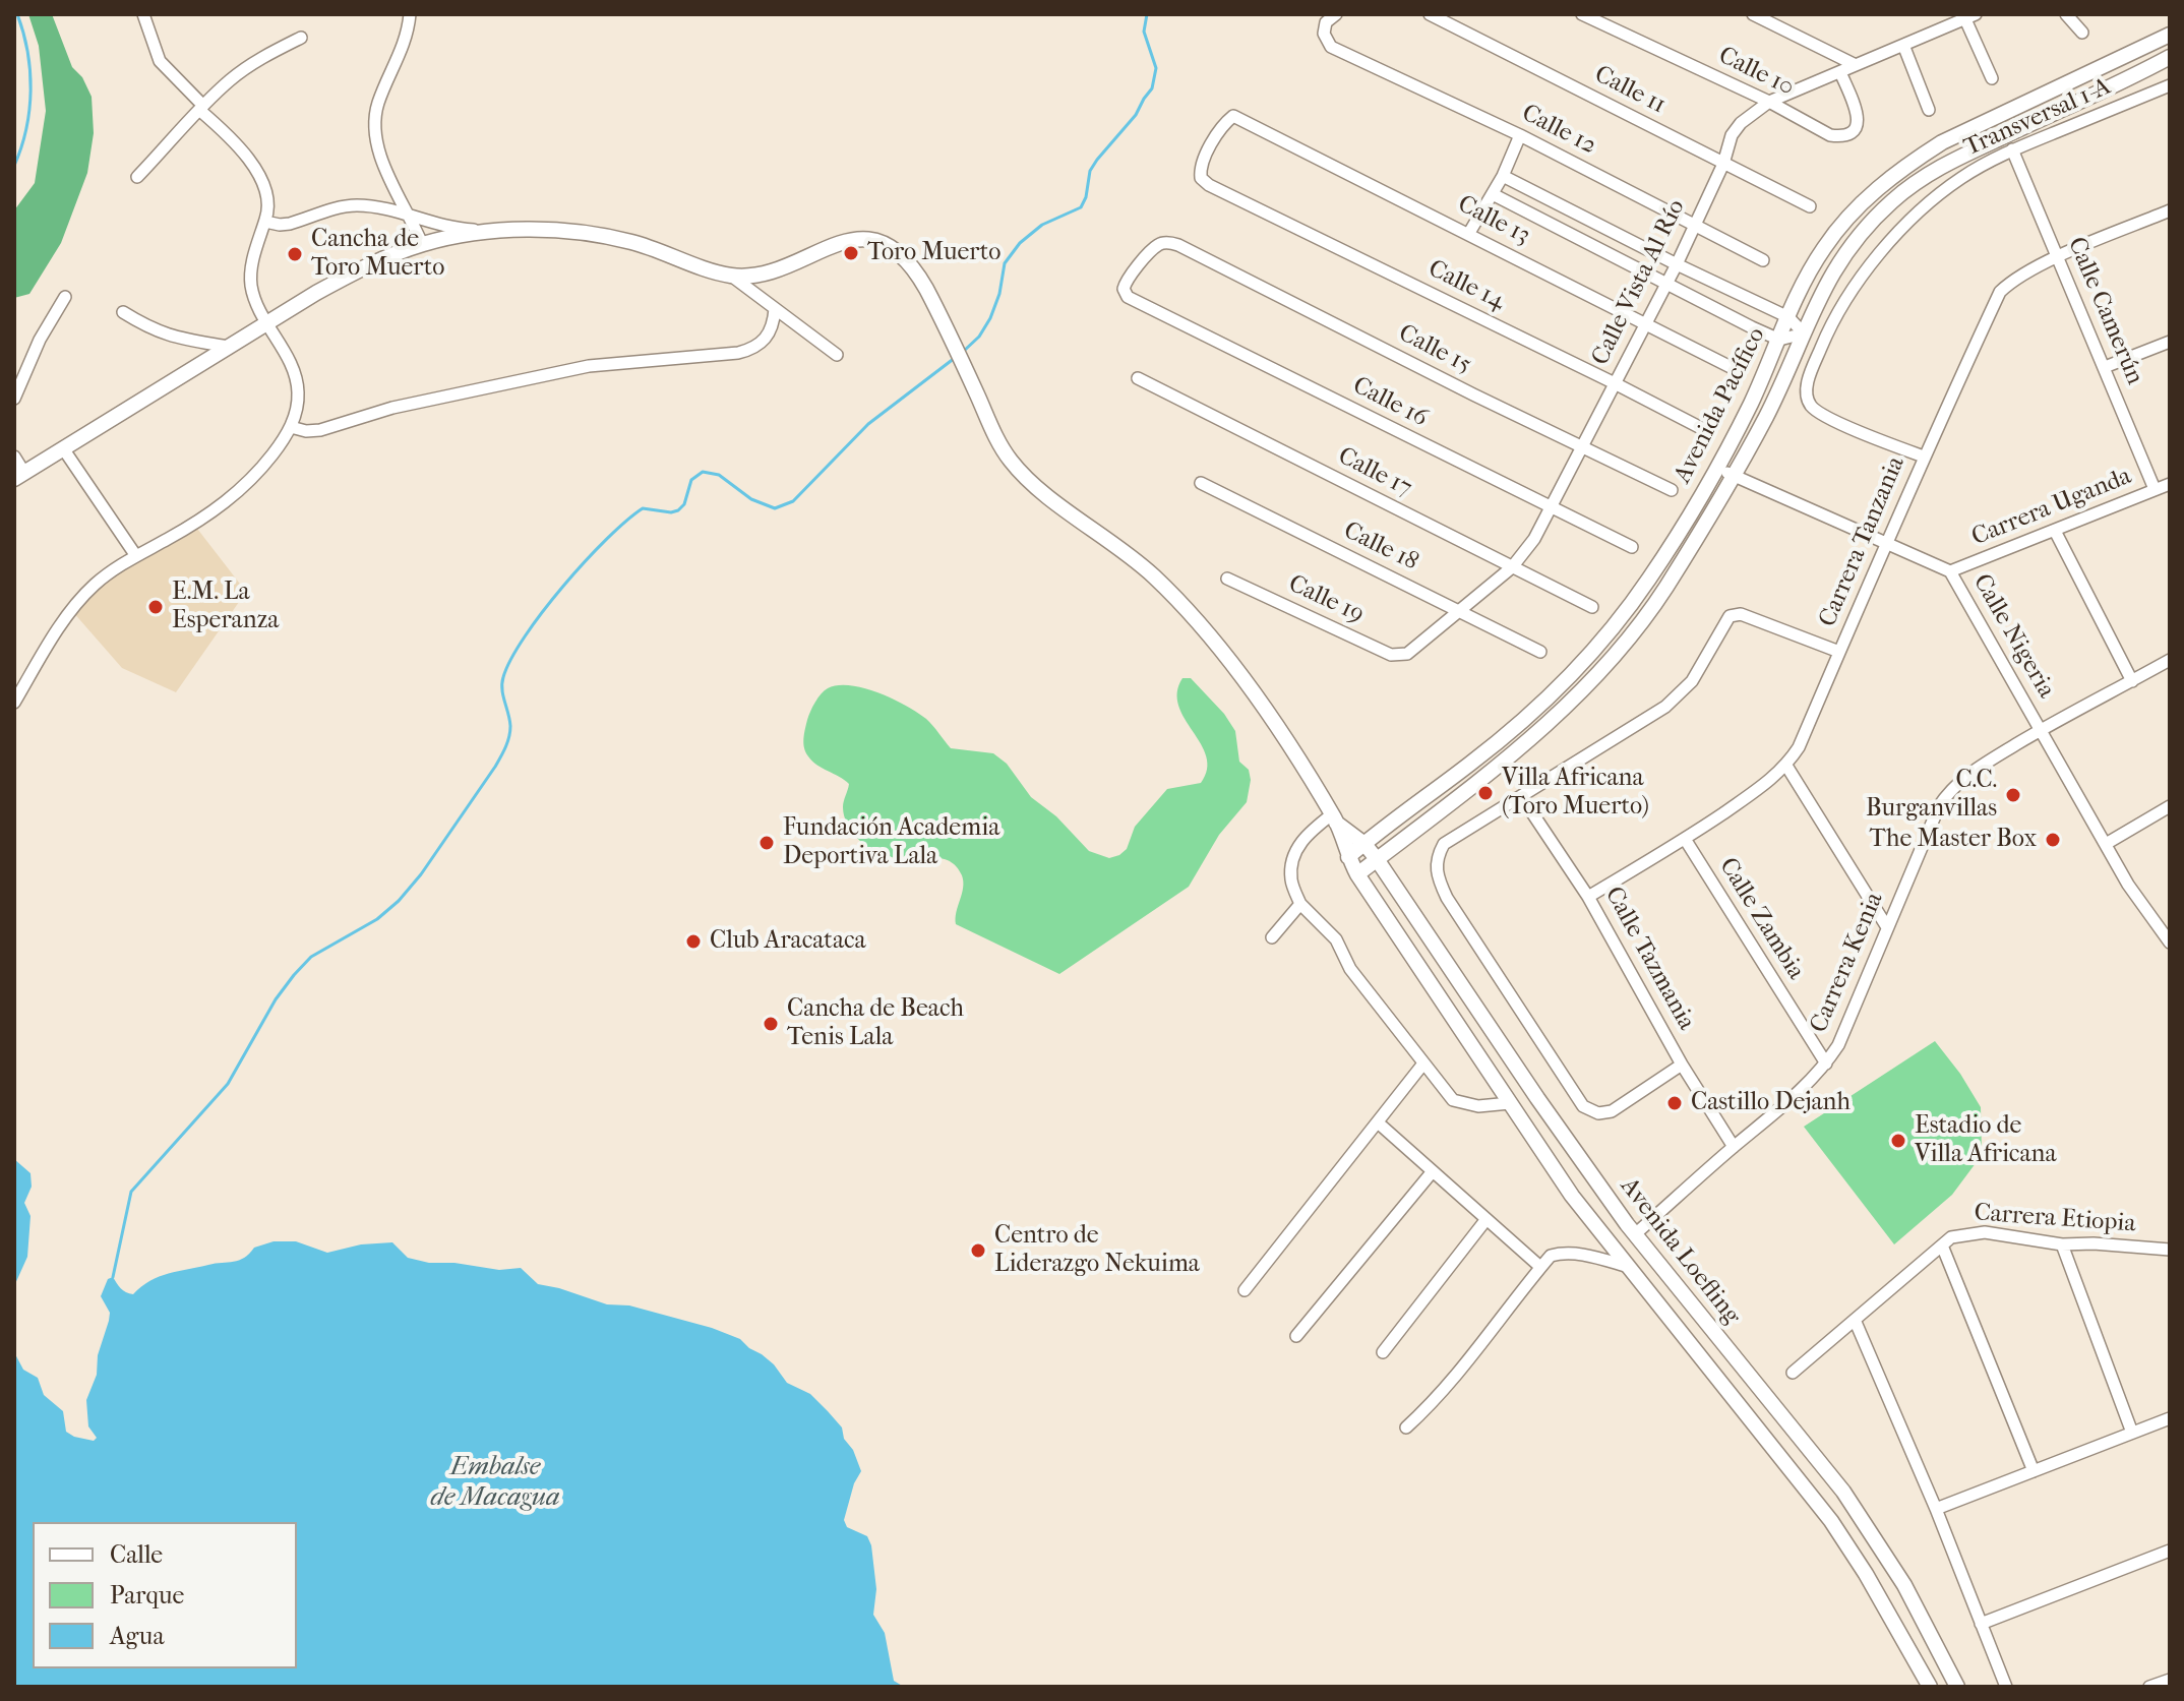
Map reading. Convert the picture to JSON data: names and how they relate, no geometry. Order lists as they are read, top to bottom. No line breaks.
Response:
{"streets":{"street":["Calle 10","Calle 11","Transversal 1-A","Calle 12","Calle 13","Calle Vista Al Río","Calle 14","Calle Camerún","Calle 15","Calle 16","Avenida Pacífico","Calle 17","Carrera Uganda","Carrera Tanzania","Calle 18","Calle 19","Calle Nigeria","Calle Zambia","Calle Tazmania","Carrera Kenia","Carrera Etiopia","Avenida Loefling"]},"crossings":[["Calle 10","Calle Vista Al Río"],["Calle 11","Calle Vista Al Río"],["Transversal 1-A","Calle Camerún"],["Transversal 1-A","Carrera Tanzania"],["Calle 12","Calle Vista Al Río"],["Calle 13","Calle Vista Al Río"],["Calle 13","Calle 14"],["Calle Vista Al Río","Calle 14"],["Calle Vista Al Río","Calle 15"],["Calle Vista Al Río","Calle 16"],["Calle Vista Al Río","Calle 17"],["Calle Vista Al Río","Calle 18"],["Calle Vista Al Río","Calle 19"],["Calle Camerún","Carrera Uganda"],["Calle Camerún","Carrera Tanzania"],["Calle 15","Calle 16"],["Avenida Pacífico","Calle Nigeria"],["Avenida Pacífico","Avenida Loefling"],["Carrera Uganda","Calle Nigeria"],["Carrera Tanzania","Calle Nigeria"],["Carrera Tanzania","Calle Zambia"],["Carrera Tanzania","Calle Tazmania"],["Calle Nigeria","Carrera Kenia"],["Calle Zambia","Carrera Kenia"],["Calle Tazmania","Carrera Kenia"],["Carrera Kenia","Avenida Loefling"]],"water":["Embalse de Macagua"],"places":["Toro Muerto","Cancha de Toro Muerto","E.M. La Esperanza","Villa Africana (Toro Muerto)","C.C. Burganvillas","The Master Box","Fundación Academia Deportiva Lala","Club Aracataca","Cancha de Beach Tenis Lala","Castillo Dejanh","Estadio de Villa Africana","Centro de Liderazgo Nekuima"],"legend":["Calle","Parque","Agua"]}
